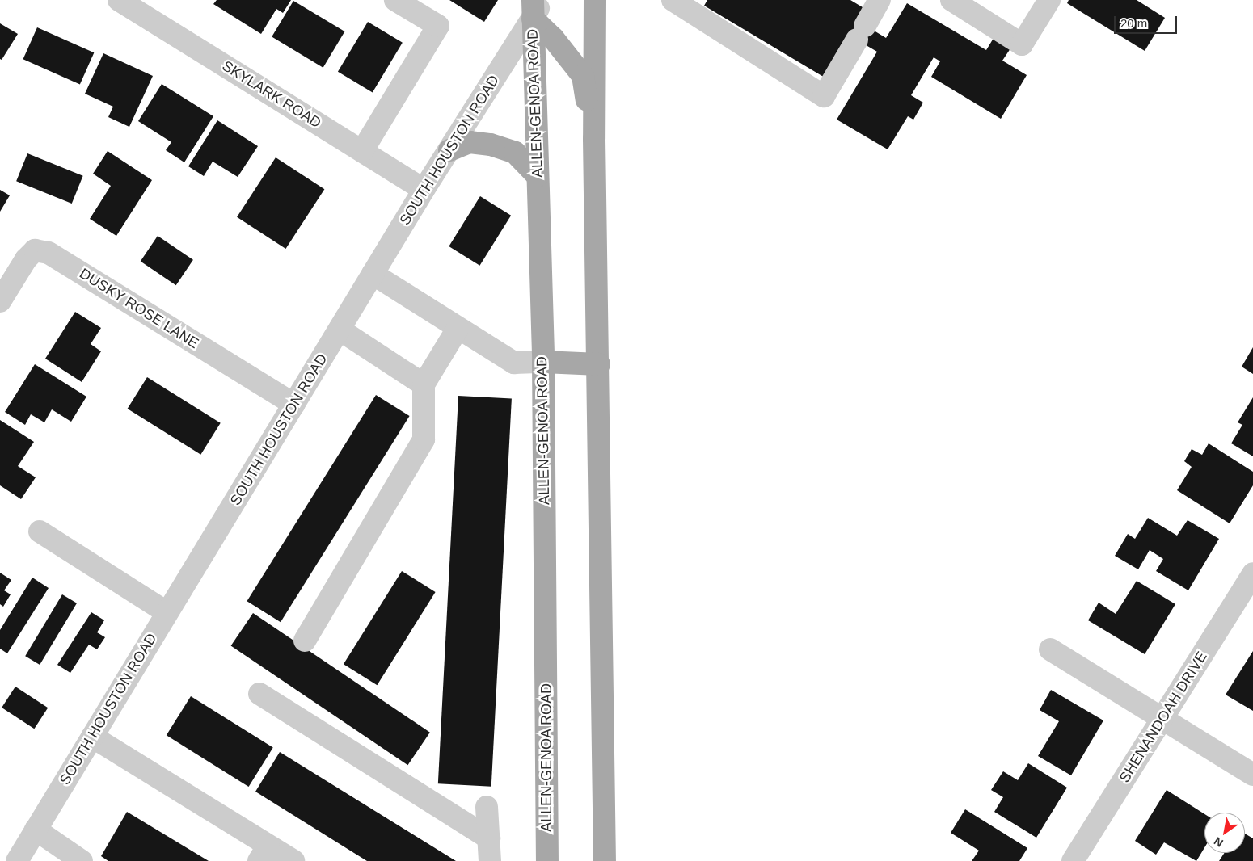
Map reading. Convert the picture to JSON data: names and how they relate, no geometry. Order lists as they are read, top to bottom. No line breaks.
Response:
{"streets":{"main road":["ALLEN-GENOA ROAD"],"street":["SKYLARK ROAD","SOUTH HOUSTON ROAD","DUSKY ROSE LANE","SHENANDOAH DRIVE"]},"crossings":[["SKYLARK ROAD","SOUTH HOUSTON ROAD"],["ALLEN-GENOA ROAD","SOUTH HOUSTON ROAD"],["SOUTH HOUSTON ROAD","DUSKY ROSE LANE"]],"scale_bar":"20 m","north":"bottom left"}
